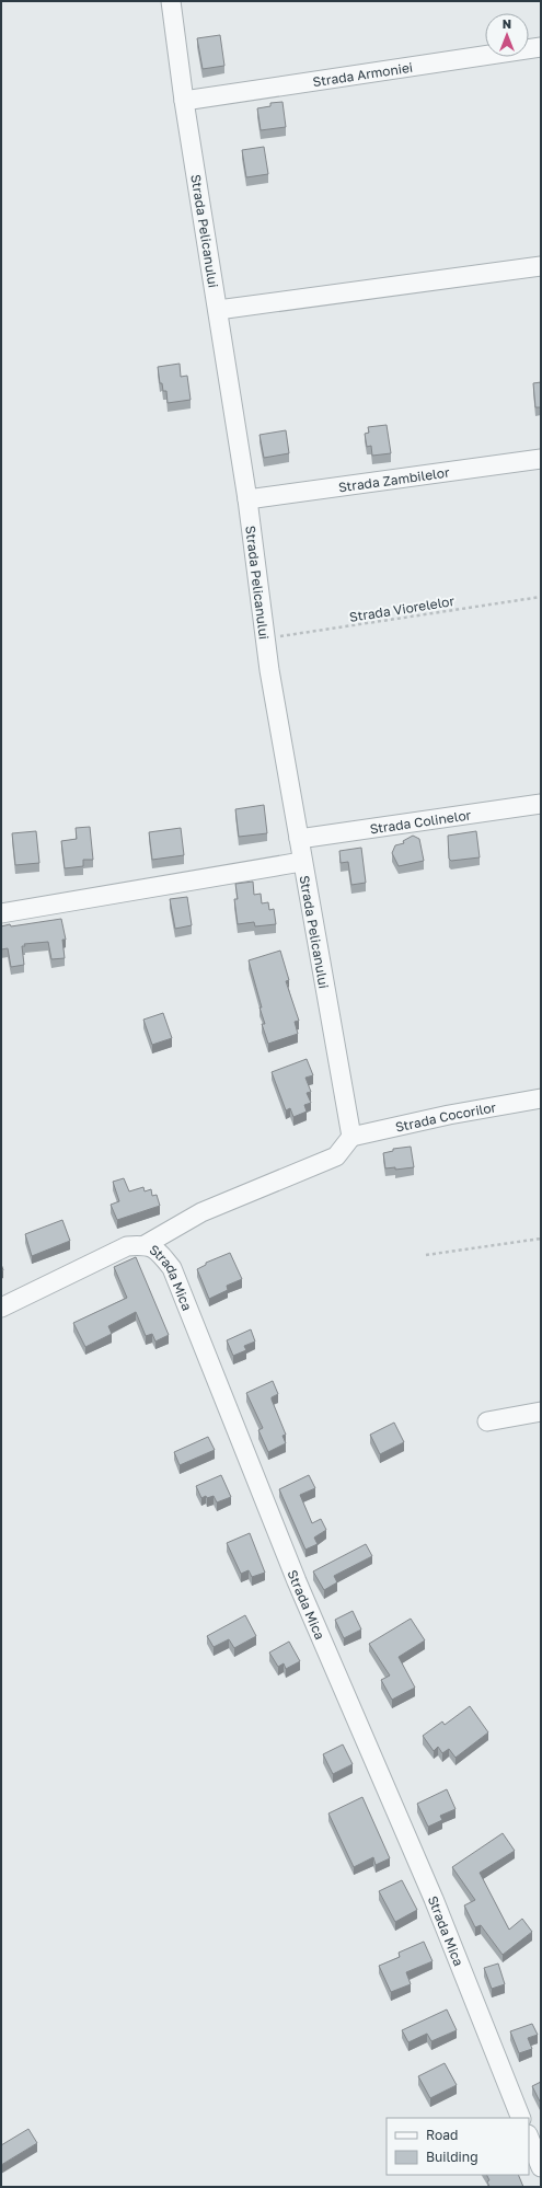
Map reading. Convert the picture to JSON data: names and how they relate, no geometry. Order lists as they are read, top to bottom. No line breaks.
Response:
{"streets":{"street":["Strada Armoniei","Strada Pelicanului","Strada Zambilelor","Strada Colinelor","Strada Cocorilor","Strada Mica"],"path":["Strada Viorelelor"]},"crossings":[["Strada Armoniei","Strada Pelicanului"],["Strada Pelicanului","Strada Zambilelor"],["Strada Pelicanului","Strada Viorelelor"],["Strada Pelicanului","Strada Colinelor"],["Strada Pelicanului","Strada Cocorilor"]],"legend":["Road","Building"],"north":"top"}
